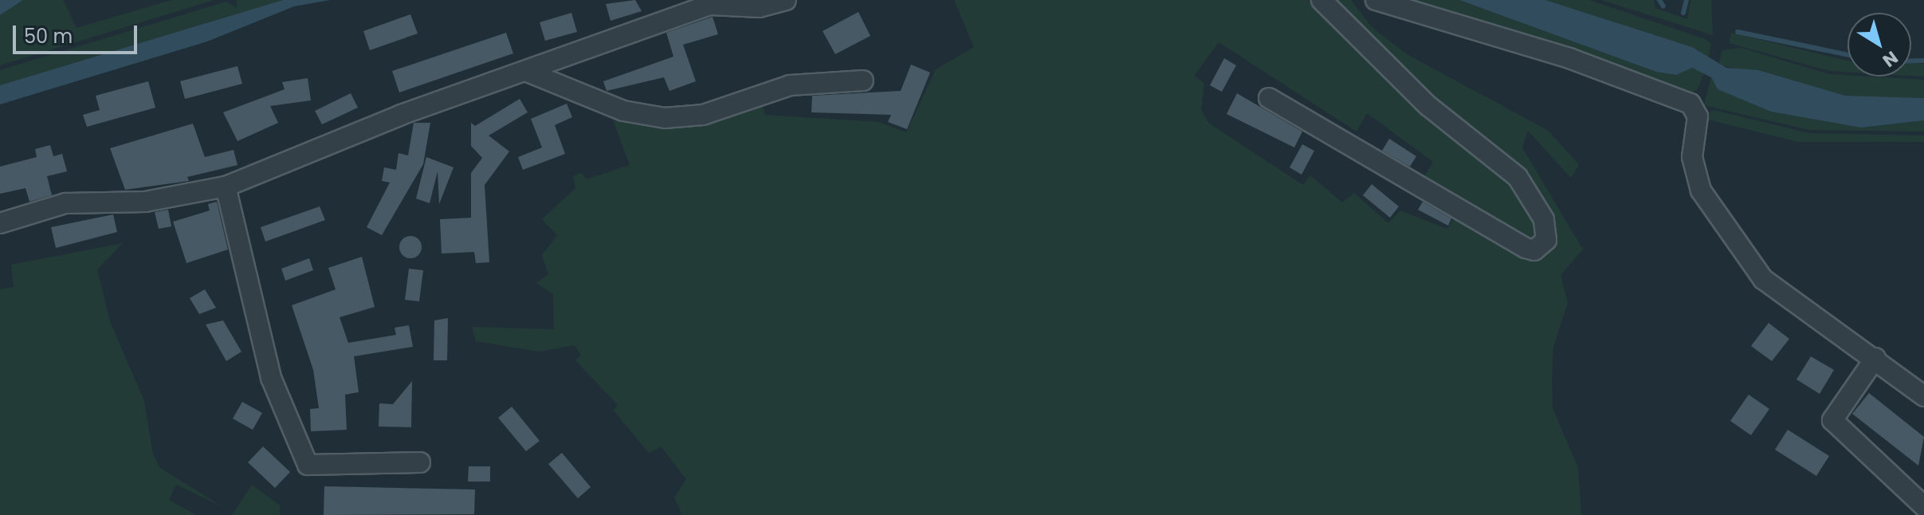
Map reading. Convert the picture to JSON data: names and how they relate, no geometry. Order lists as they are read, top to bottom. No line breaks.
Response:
{"scale_bar":"50 m","north":"bottom right"}
